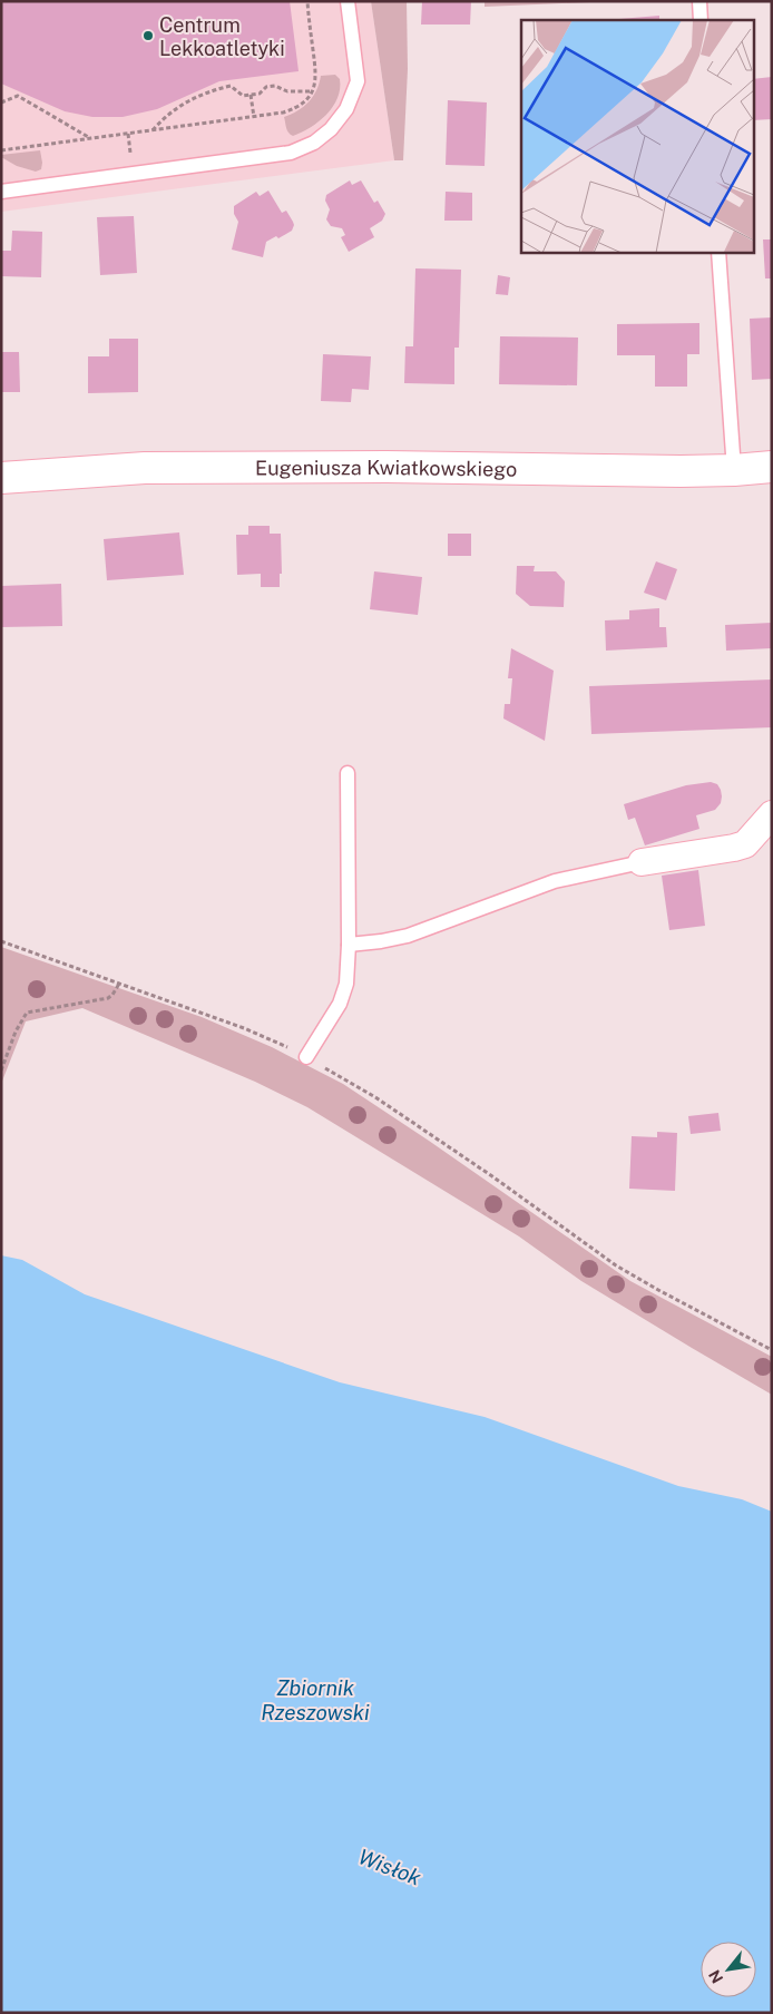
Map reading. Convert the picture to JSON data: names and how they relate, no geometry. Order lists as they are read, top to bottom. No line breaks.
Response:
{"streets":{"street":["Eugeniusza Kwiatkowskiego"]},"water":["Zbiornik Rzeszowski","Wisłok"],"places":["Centrum Lekkoatletyki"],"north":"bottom left"}
